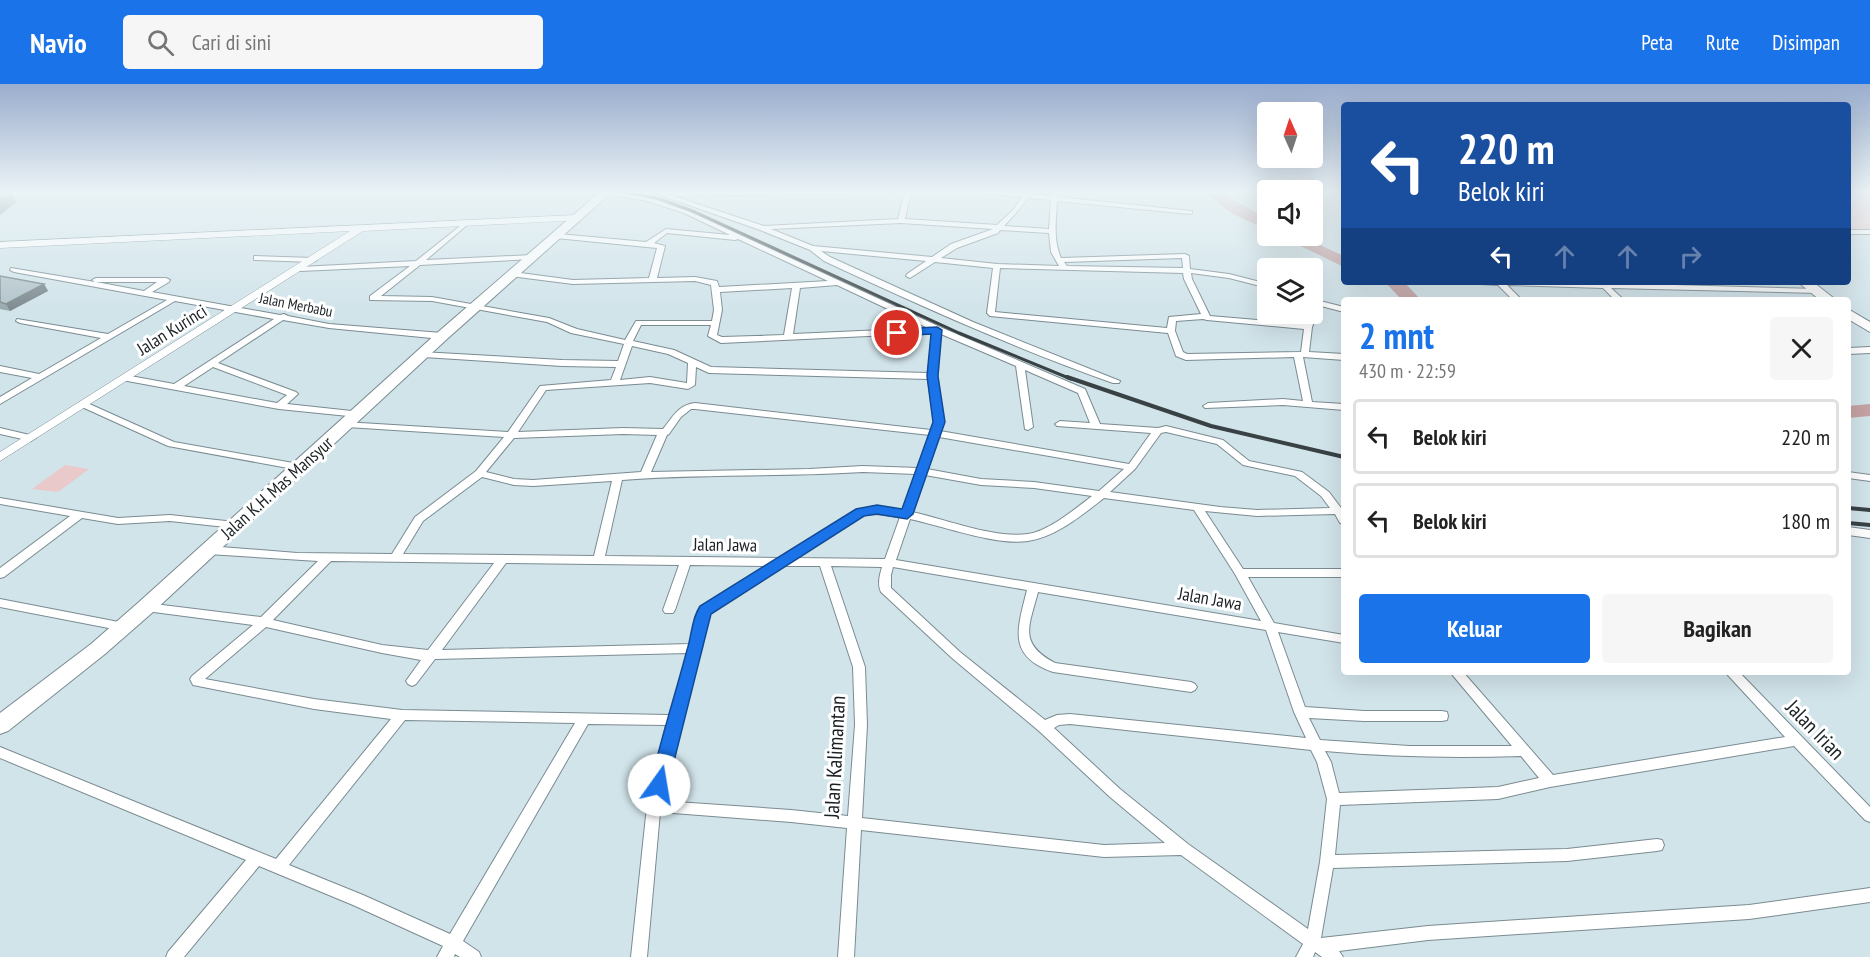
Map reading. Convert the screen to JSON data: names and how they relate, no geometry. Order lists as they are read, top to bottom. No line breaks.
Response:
{"streets":{"main road":["Jalan K.H. Mas Mansyur"],"street":["Jalan Merbabu","Jalan Kurinci","Jalan Jawa","Jalan Irian","Jalan Kalimantan"]},"crossings":[["Jalan Merbabu","Jalan Kurinci"],["Jalan Merbabu","Jalan K.H. Mas Mansyur"],["Jalan K.H. Mas Mansyur","Jalan Jawa"],["Jalan Jawa","Jalan Kalimantan"]],"north":"top","page":{"header":"Navio","search":"Cari di sini","nav":["Peta","Rute","Disimpan"],"turn":["220 m","Belok kiri"],"heading":["2 mnt","430 m · 22:59"],"list":[{"name":"Belok kiri","value":"220 m"},{"name":"Belok kiri","value":"180 m"}],"buttons":["Keluar","Bagikan"]}}
